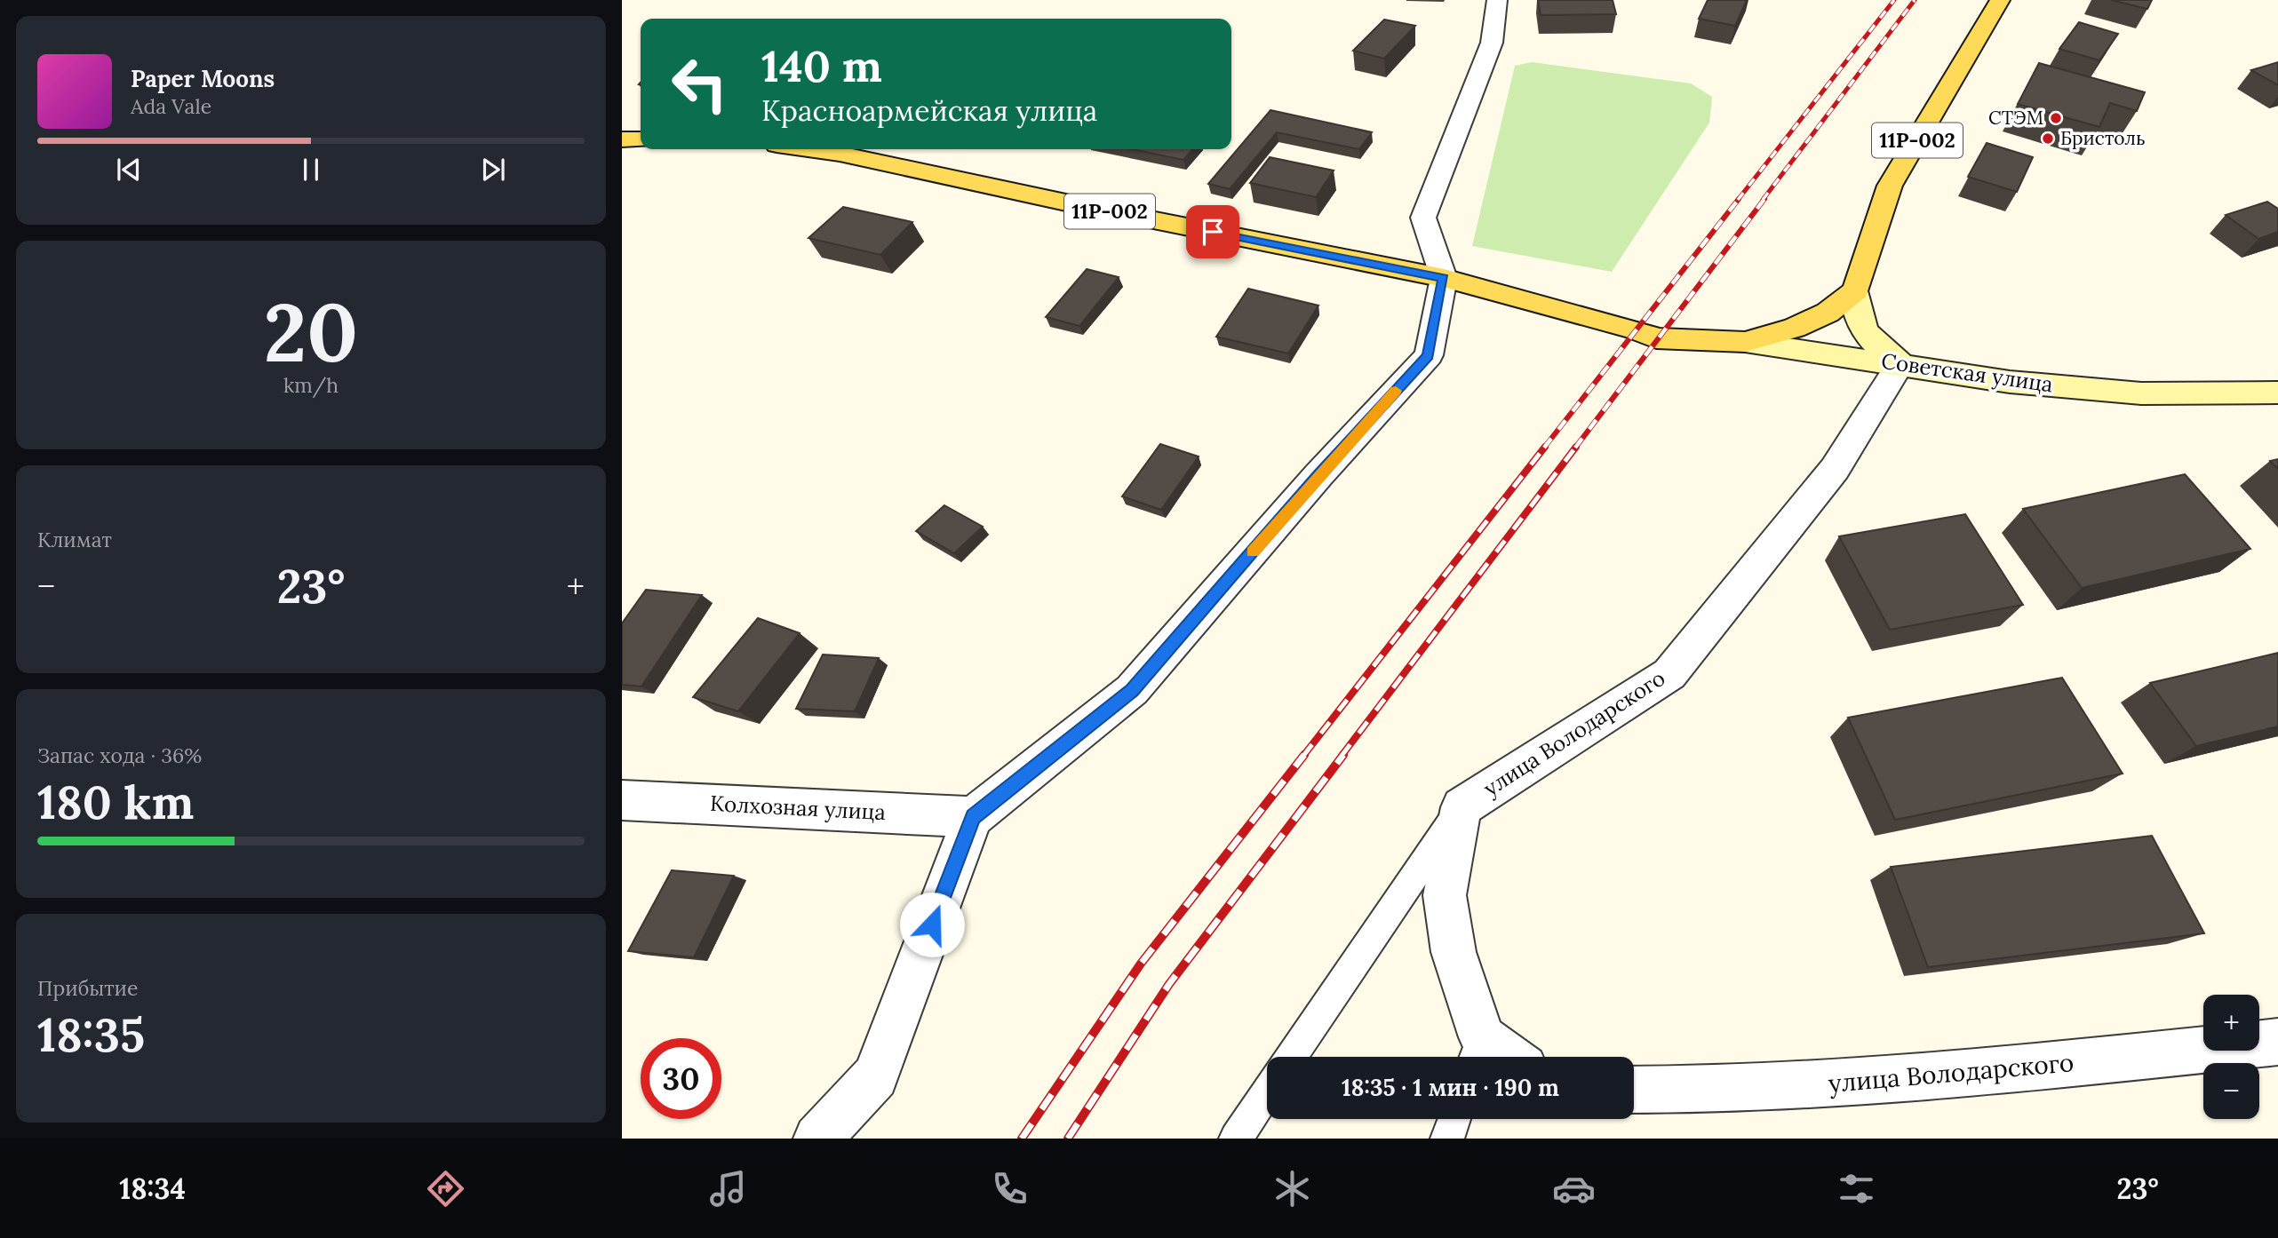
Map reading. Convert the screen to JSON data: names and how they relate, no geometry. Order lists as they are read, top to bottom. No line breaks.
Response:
{"streets":{"main road":["11Р-002","Советская улица"],"street":["улица Володарского","Колхозная улица"]},"crossings":[["11Р-002","Советская улица"],["Советская улица","улица Володарского"]],"places":["СТЭМ","Бристоль"],"page":{"turn":["140 m","Красноармейская улица"],"song":["Paper Moons","Ada Vale"],"tile":[["20","km/h"],"Климат",["Запас хода · 36%","180 km"],["Прибытие","18:35"]],"heat":["−","23°","+"],"map_buttons":["+","−"],"limit":"30","trip":"18:35 · 1 мин · 190 m","tabs":["18:34","23°"]}}
